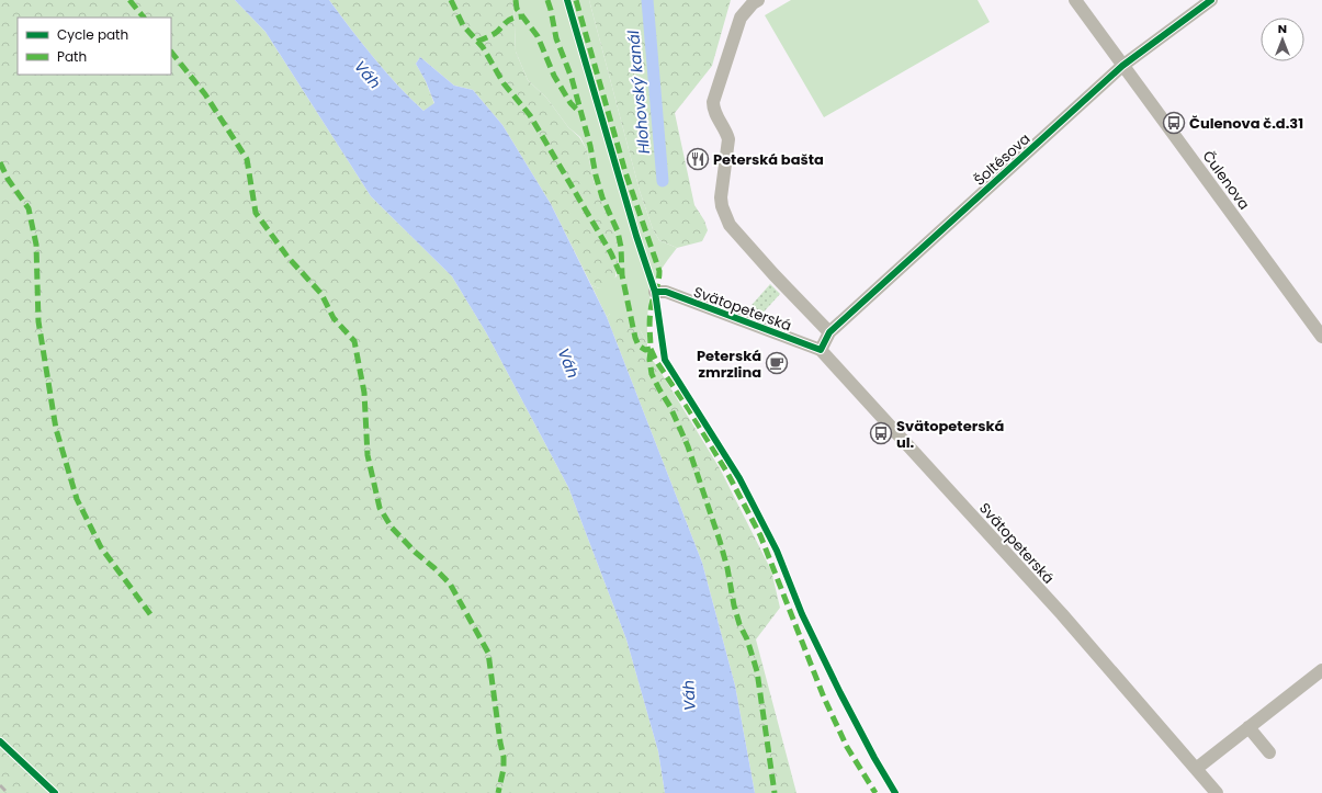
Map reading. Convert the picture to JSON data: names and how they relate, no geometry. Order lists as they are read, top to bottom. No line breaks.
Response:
{"streets":{"street":["Šoltésova","Čulenova","Svätopeterská"]},"crossings":[["Šoltésova","Čulenova"],["Šoltésova","Svätopeterská"]],"water":["Váh","Hlohovský kanál"],"places":{"bus stop":["Čulenova č.d.31","Svätopeterská ul."],"restaurant":["Peterská bašta"],"cafe":["Peterská zmrzlina"]},"legend":["Cycle path","Path"],"north":"top"}
